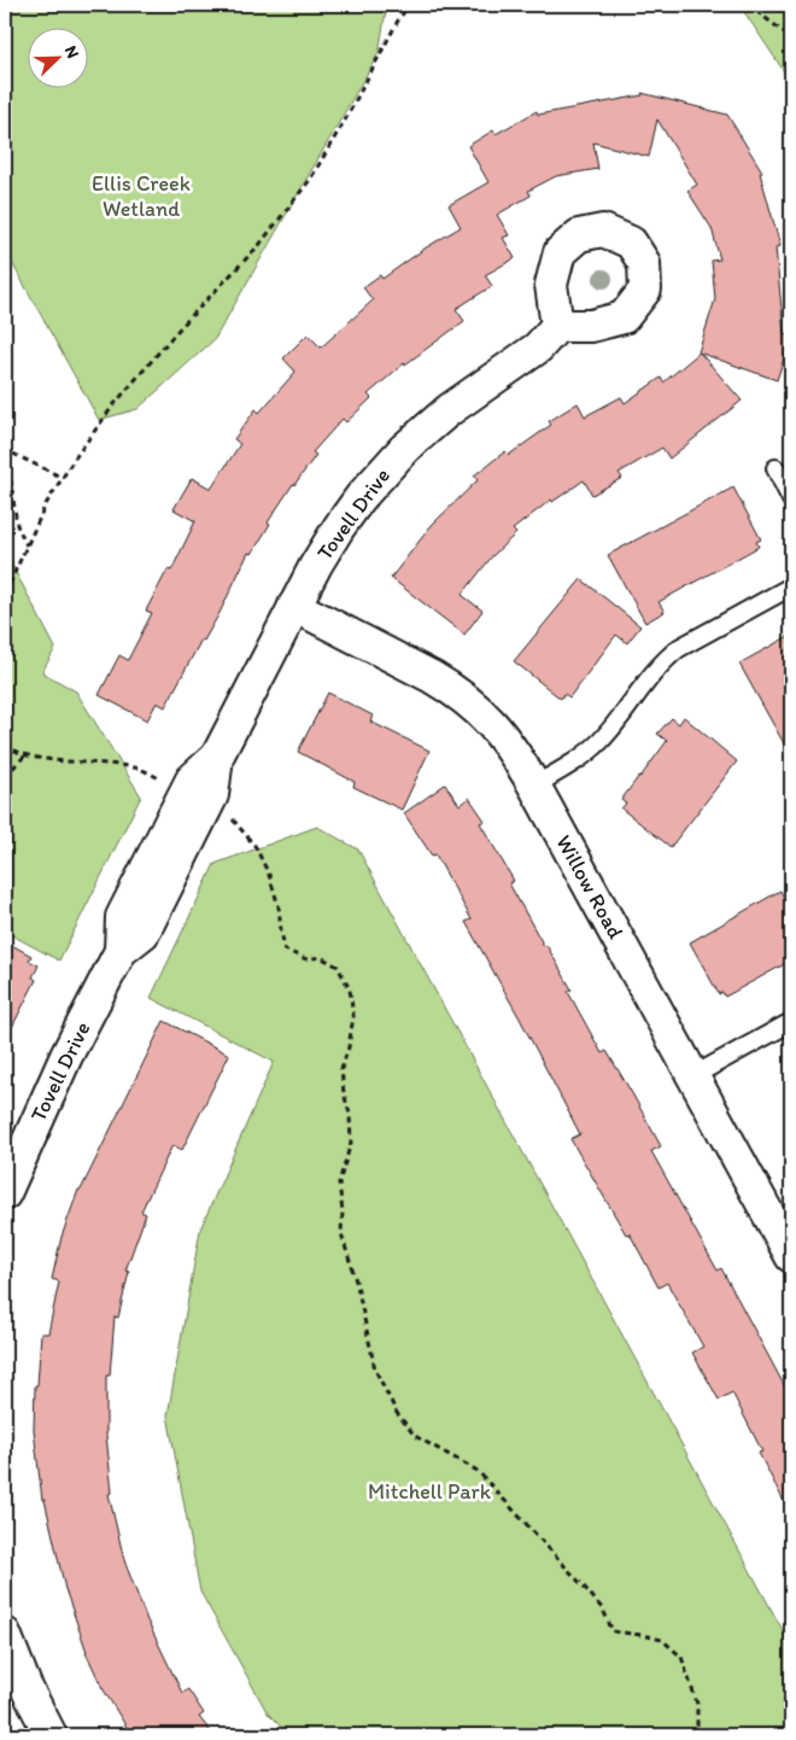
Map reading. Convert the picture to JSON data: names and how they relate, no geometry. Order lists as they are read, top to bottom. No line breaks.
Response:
{"streets":{"street":["Tovell Drive","Willow Road"]},"crossings":[["Tovell Drive","Willow Road"]],"parks":["Ellis Creek Wetland","Mitchell Park"],"north":"top right"}
